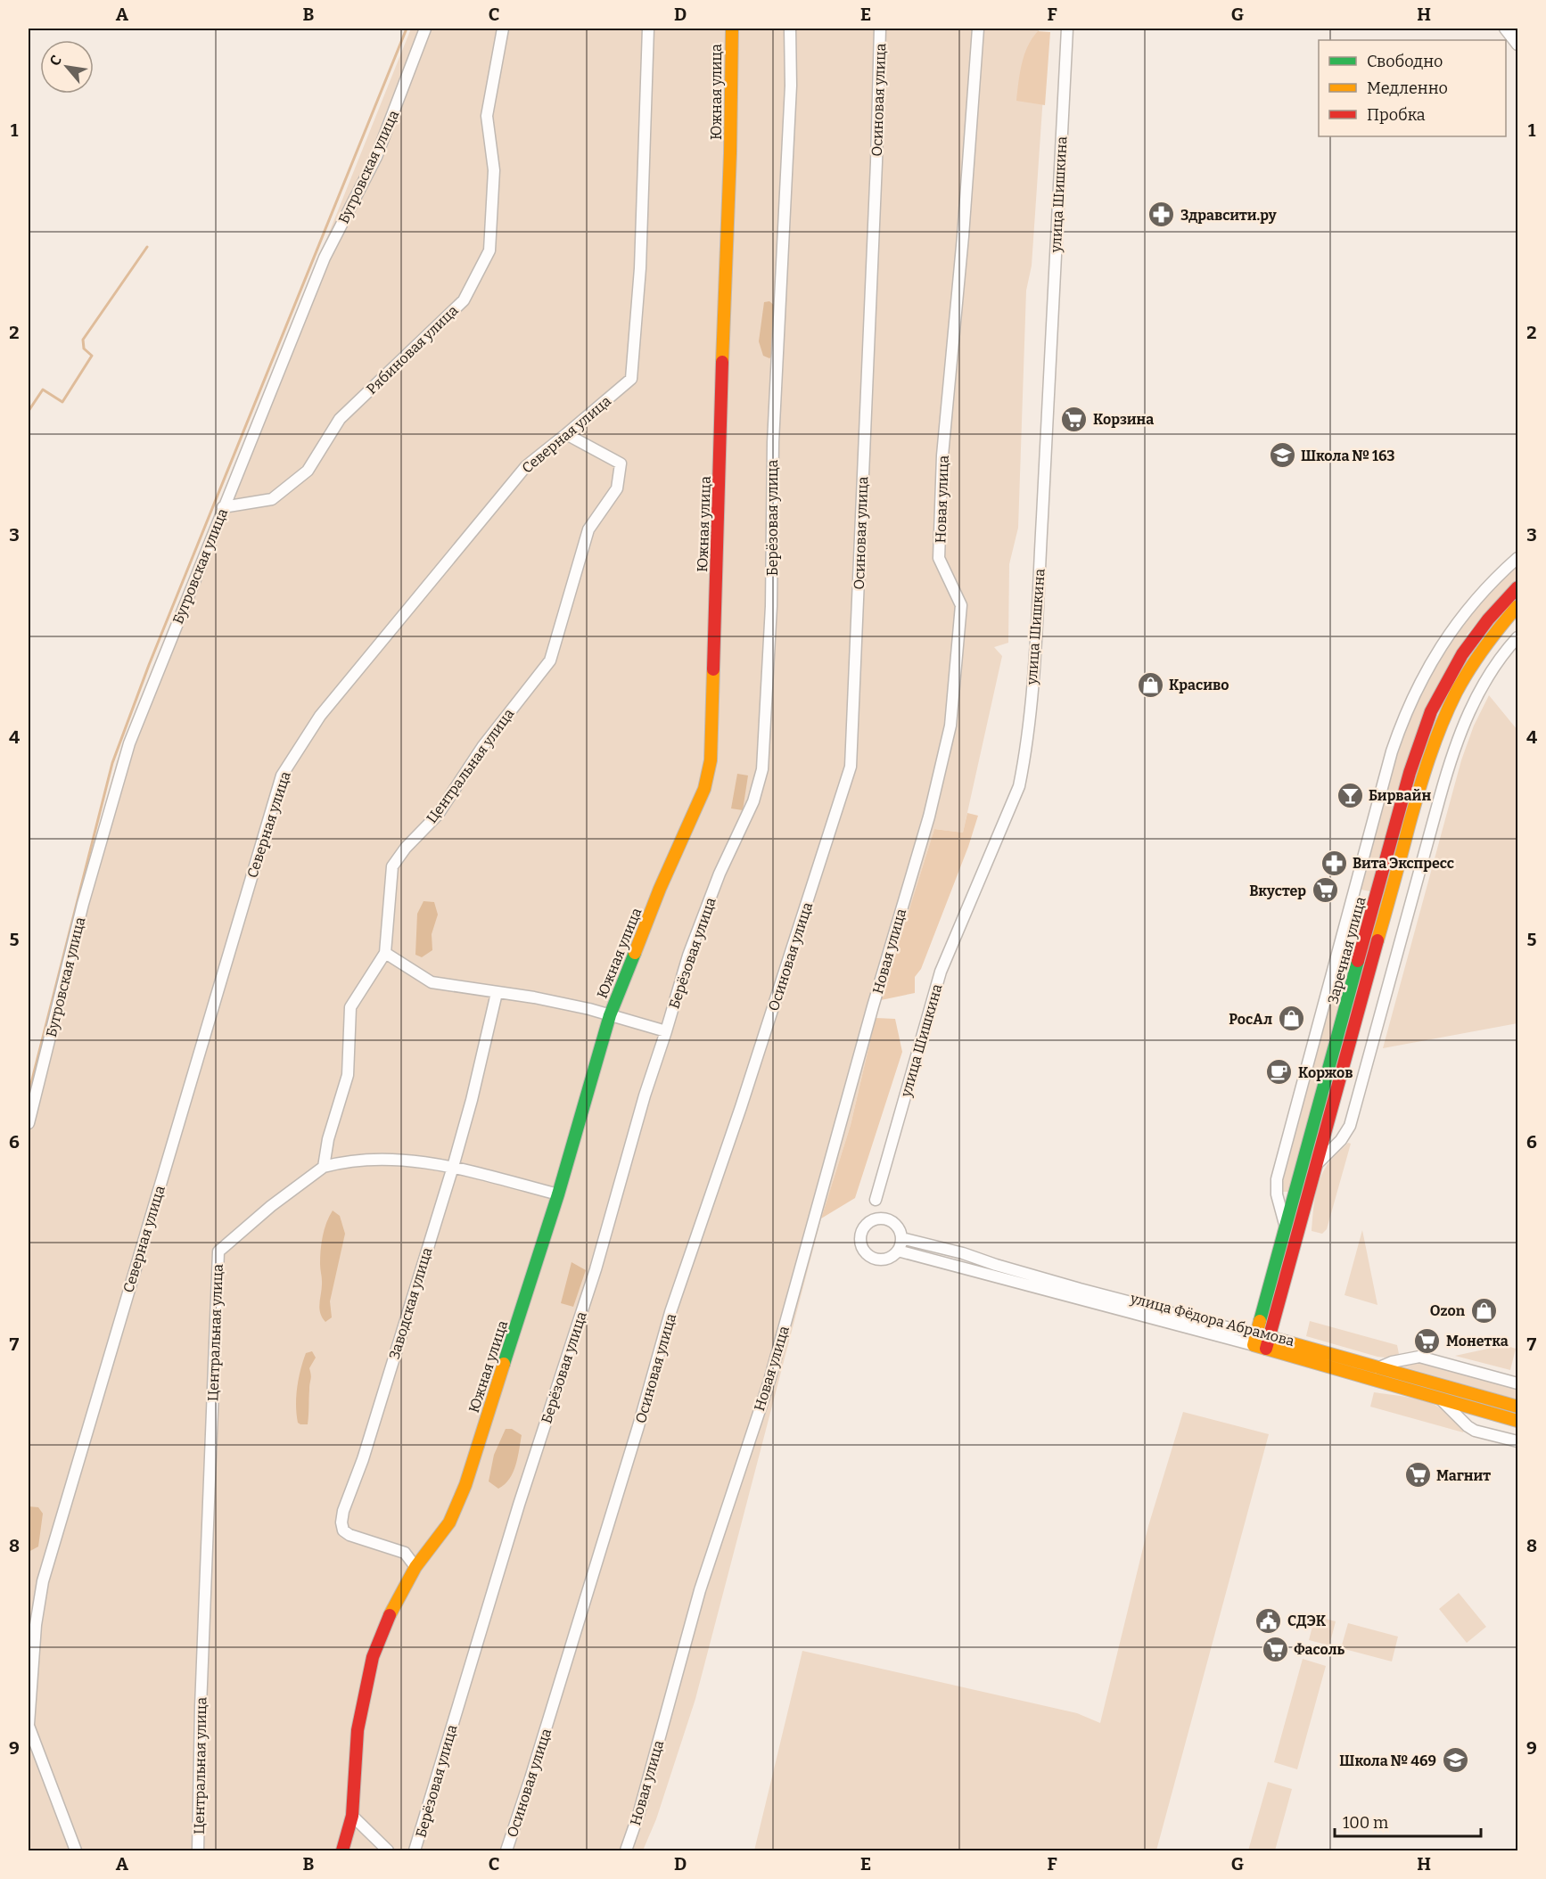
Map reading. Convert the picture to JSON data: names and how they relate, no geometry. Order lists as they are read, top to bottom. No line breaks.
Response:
{"streets":{"street":["Южная улица","Осиновая улица","Бугровская улица","улица Шишкина","Рябиновая улица","Северная улица","Новая улица","Берёзовая улица","Центральная улица","Заречная улица","Заводская улица","улица Фёдора Абрамова"]},"crossings":[["Южная улица","Заводская улица"],["Бугровская улица","Рябиновая улица"],["Северная улица","Центральная улица"],["Заречная улица","улица Фёдора Абрамова"]],"places":{"pharmacy":["Здравсити.ру","Вита Экспресс"],"supermarket":["Корзина","Вкустер","Монетка","Магнит","Фасоль"],"school or university":["Школа № 163","Школа № 469"],"shop":["Красиво","РосАл","Ozon"],"bar":["Бирвайн"],"cafe":["Коржов"],"public building":["СДЭК"]},"legend":["Свободно","Медленно","Пробка"],"scale_bar":"100 m","north":"top left","grid":{"columns":["A","B","C","D","E","F","G","H"],"rows":["1","2","3","4","5","6","7","8","9"]}}
